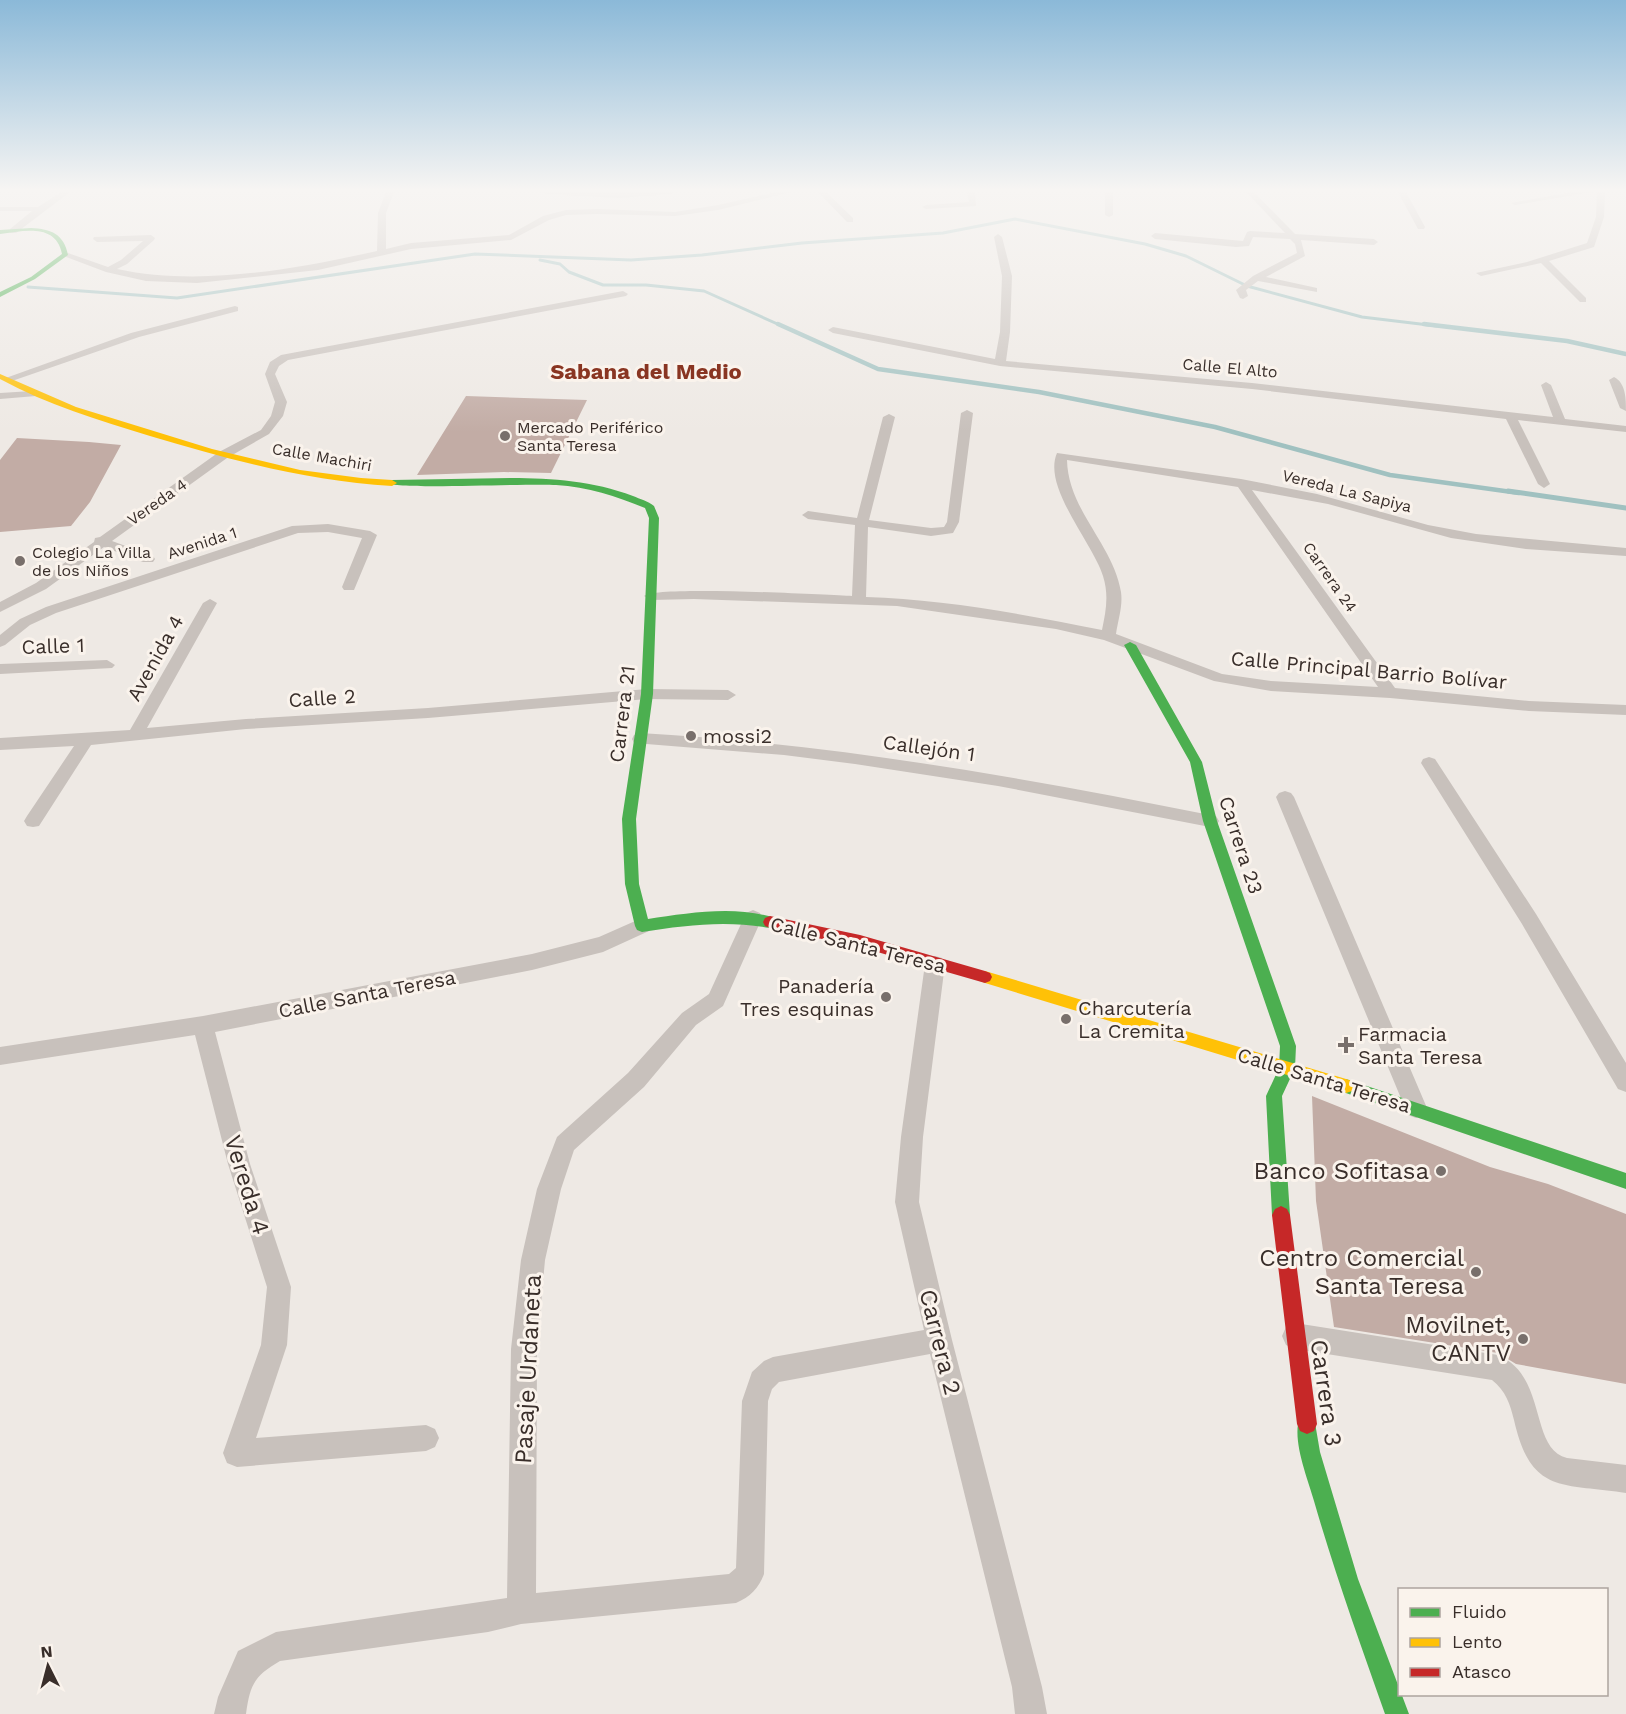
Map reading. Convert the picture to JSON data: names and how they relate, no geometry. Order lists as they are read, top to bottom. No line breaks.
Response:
{"streets":{"street":["Calle El Alto","Calle Machiri","Vereda La Sapiya","Vereda 4","Avenida 1","Carrera 24","Calle 1","Avenida 4","Calle Principal Barrio Bolívar","Calle 2","Carrera 21","Callejón 1","Carrera 23","Calle Santa Teresa","Carrera 2","Pasaje Urdaneta","Carrera 3"]},"crossings":[["Calle Machiri","Vereda 4"],["Calle Machiri","Carrera 21"],["Vereda La Sapiya","Carrera 24"],["Vereda La Sapiya","Calle Principal Barrio Bolívar"],["Vereda 4","Calle Santa Teresa"],["Carrera 24","Calle Principal Barrio Bolívar"],["Avenida 4","Calle 2"],["Calle Principal Barrio Bolívar","Carrera 21"],["Calle Principal Barrio Bolívar","Carrera 23"],["Calle 2","Carrera 21"],["Carrera 21","Callejón 1"],["Carrera 21","Calle Santa Teresa"],["Callejón 1","Carrera 23"],["Carrera 23","Calle Santa Teresa"],["Carrera 23","Carrera 3"],["Calle Santa Teresa","Carrera 2"],["Calle Santa Teresa","Pasaje Urdaneta"],["Calle Santa Teresa","Carrera 3"]],"districts":["Sabana del Medio"],"places":{"other":["Mercado Periférico Santa Teresa","Colegio La Villa de los Niños","mossi2","Panadería Tres esquinas","Charcutería La Cremita","Banco Sofitasa","Centro Comercial Santa Teresa","Movilnet, CANTV"],"health":["Farmacia Santa Teresa"]},"legend":["Fluido","Lento","Atasco"],"north":"top"}
